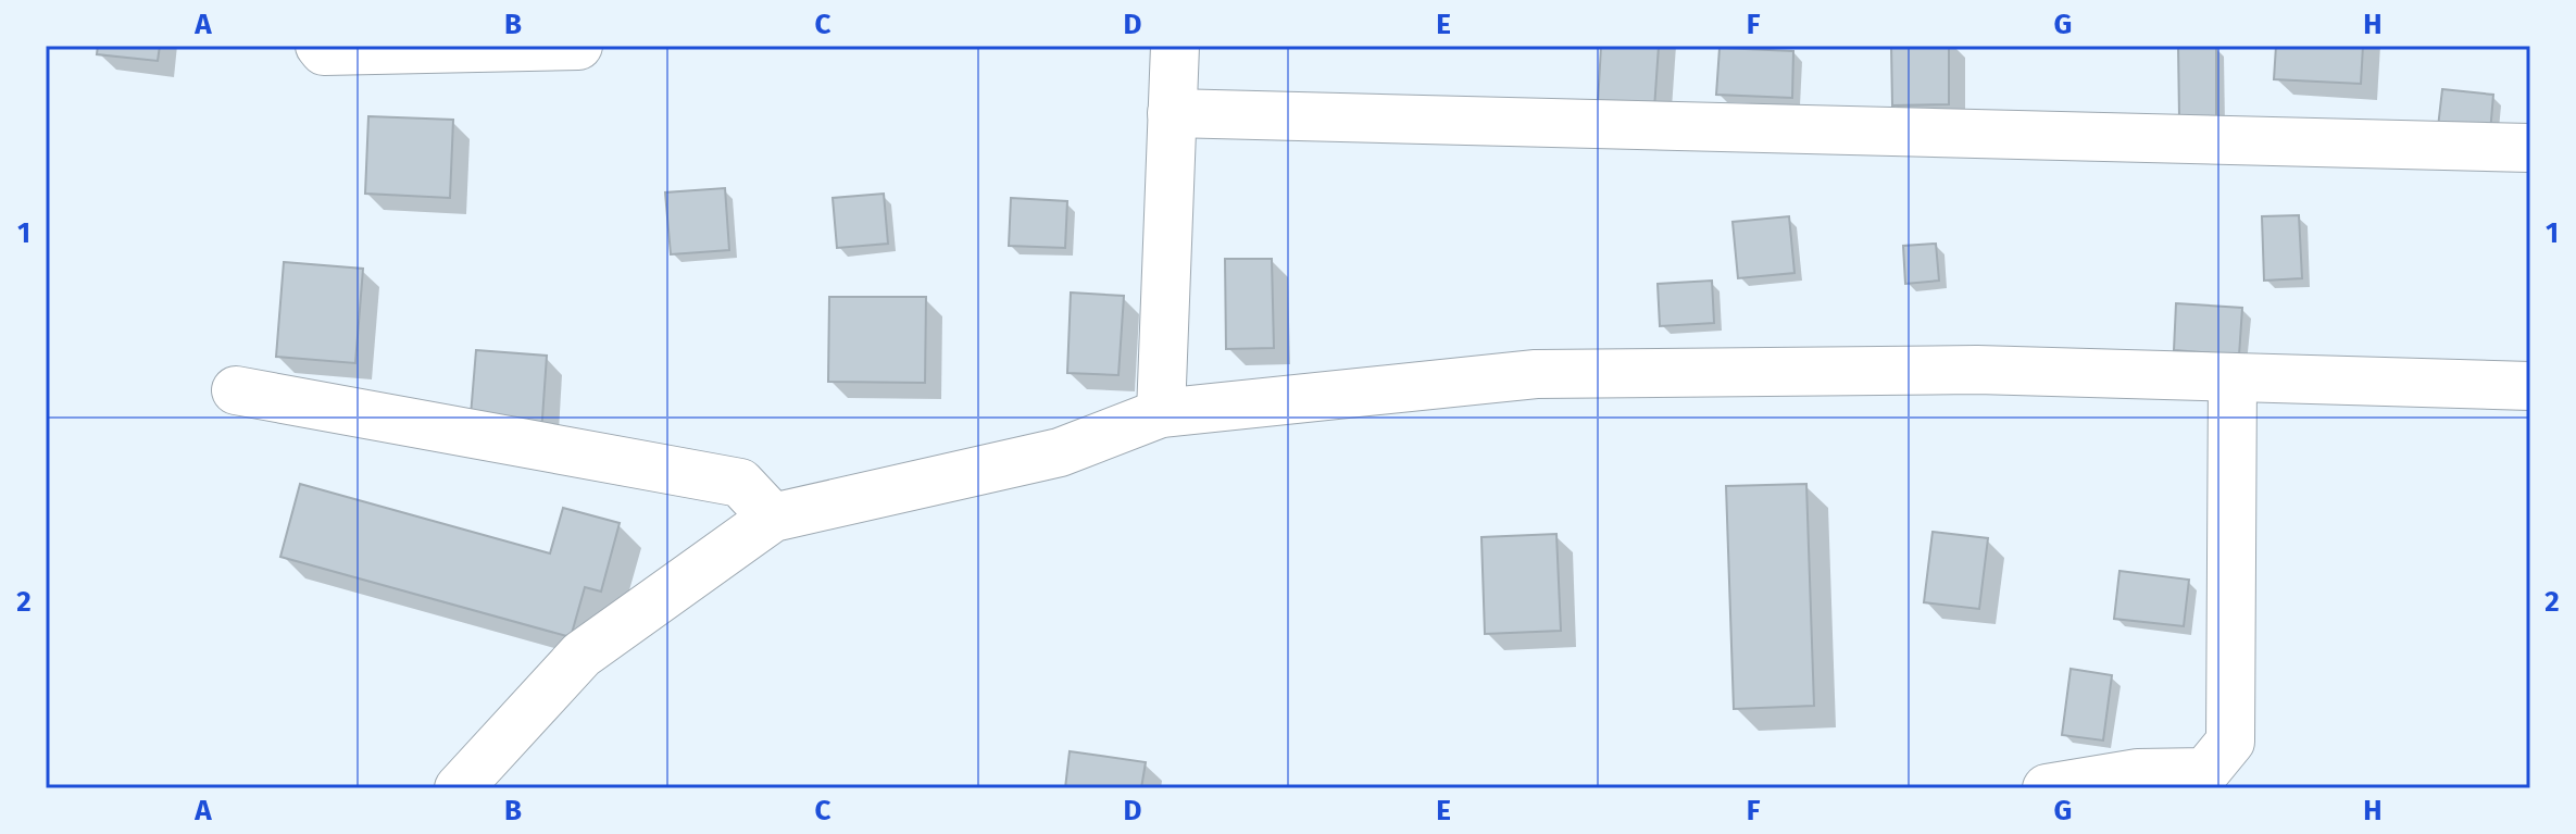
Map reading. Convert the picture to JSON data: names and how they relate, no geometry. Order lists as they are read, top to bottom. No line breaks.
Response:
{"grid":{"columns":["A","B","C","D","E","F","G","H"],"rows":["1","2"]}}
